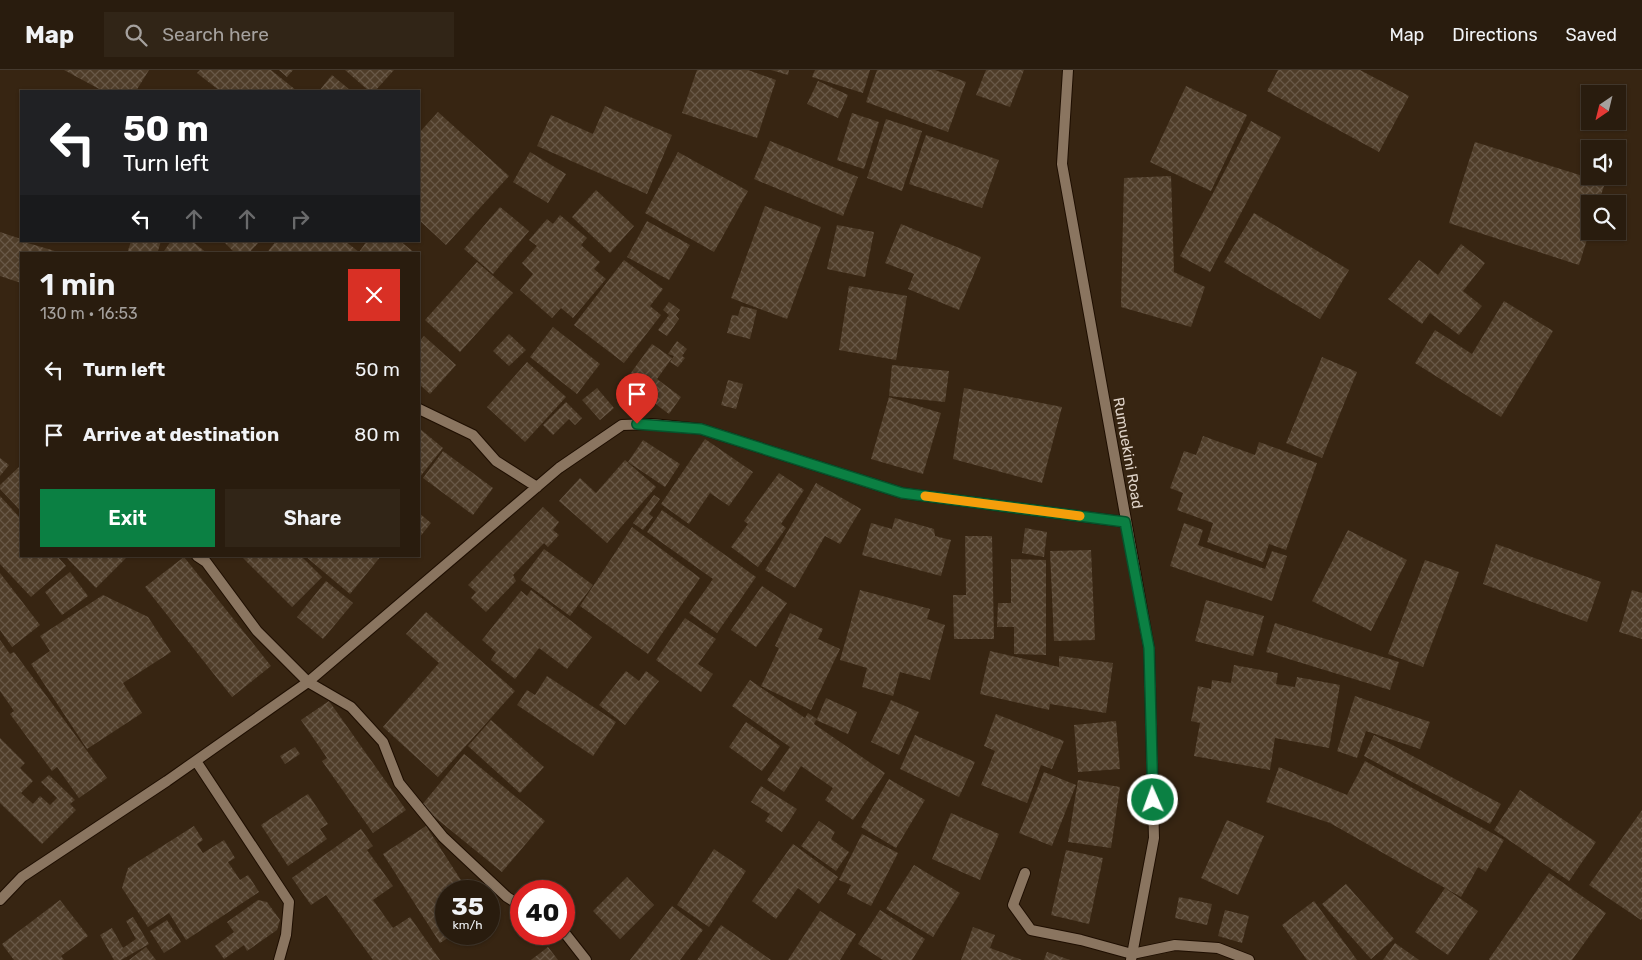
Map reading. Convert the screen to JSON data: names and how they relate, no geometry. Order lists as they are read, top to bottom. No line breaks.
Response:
{"streets":{"street":["Rumuekini Road"]},"north":"bottom left","page":{"header":"Map","search":"Search here","nav":["Map","Directions","Saved"],"turn":["50 m","Turn left"],"heading":["1 min","130 m · 16:53"],"list":[{"name":"Turn left","value":"50 m"},{"name":"Arrive at destination","value":"80 m"}],"buttons":["Exit","Share"],"speed":"35 km/h","limit":"40"}}
